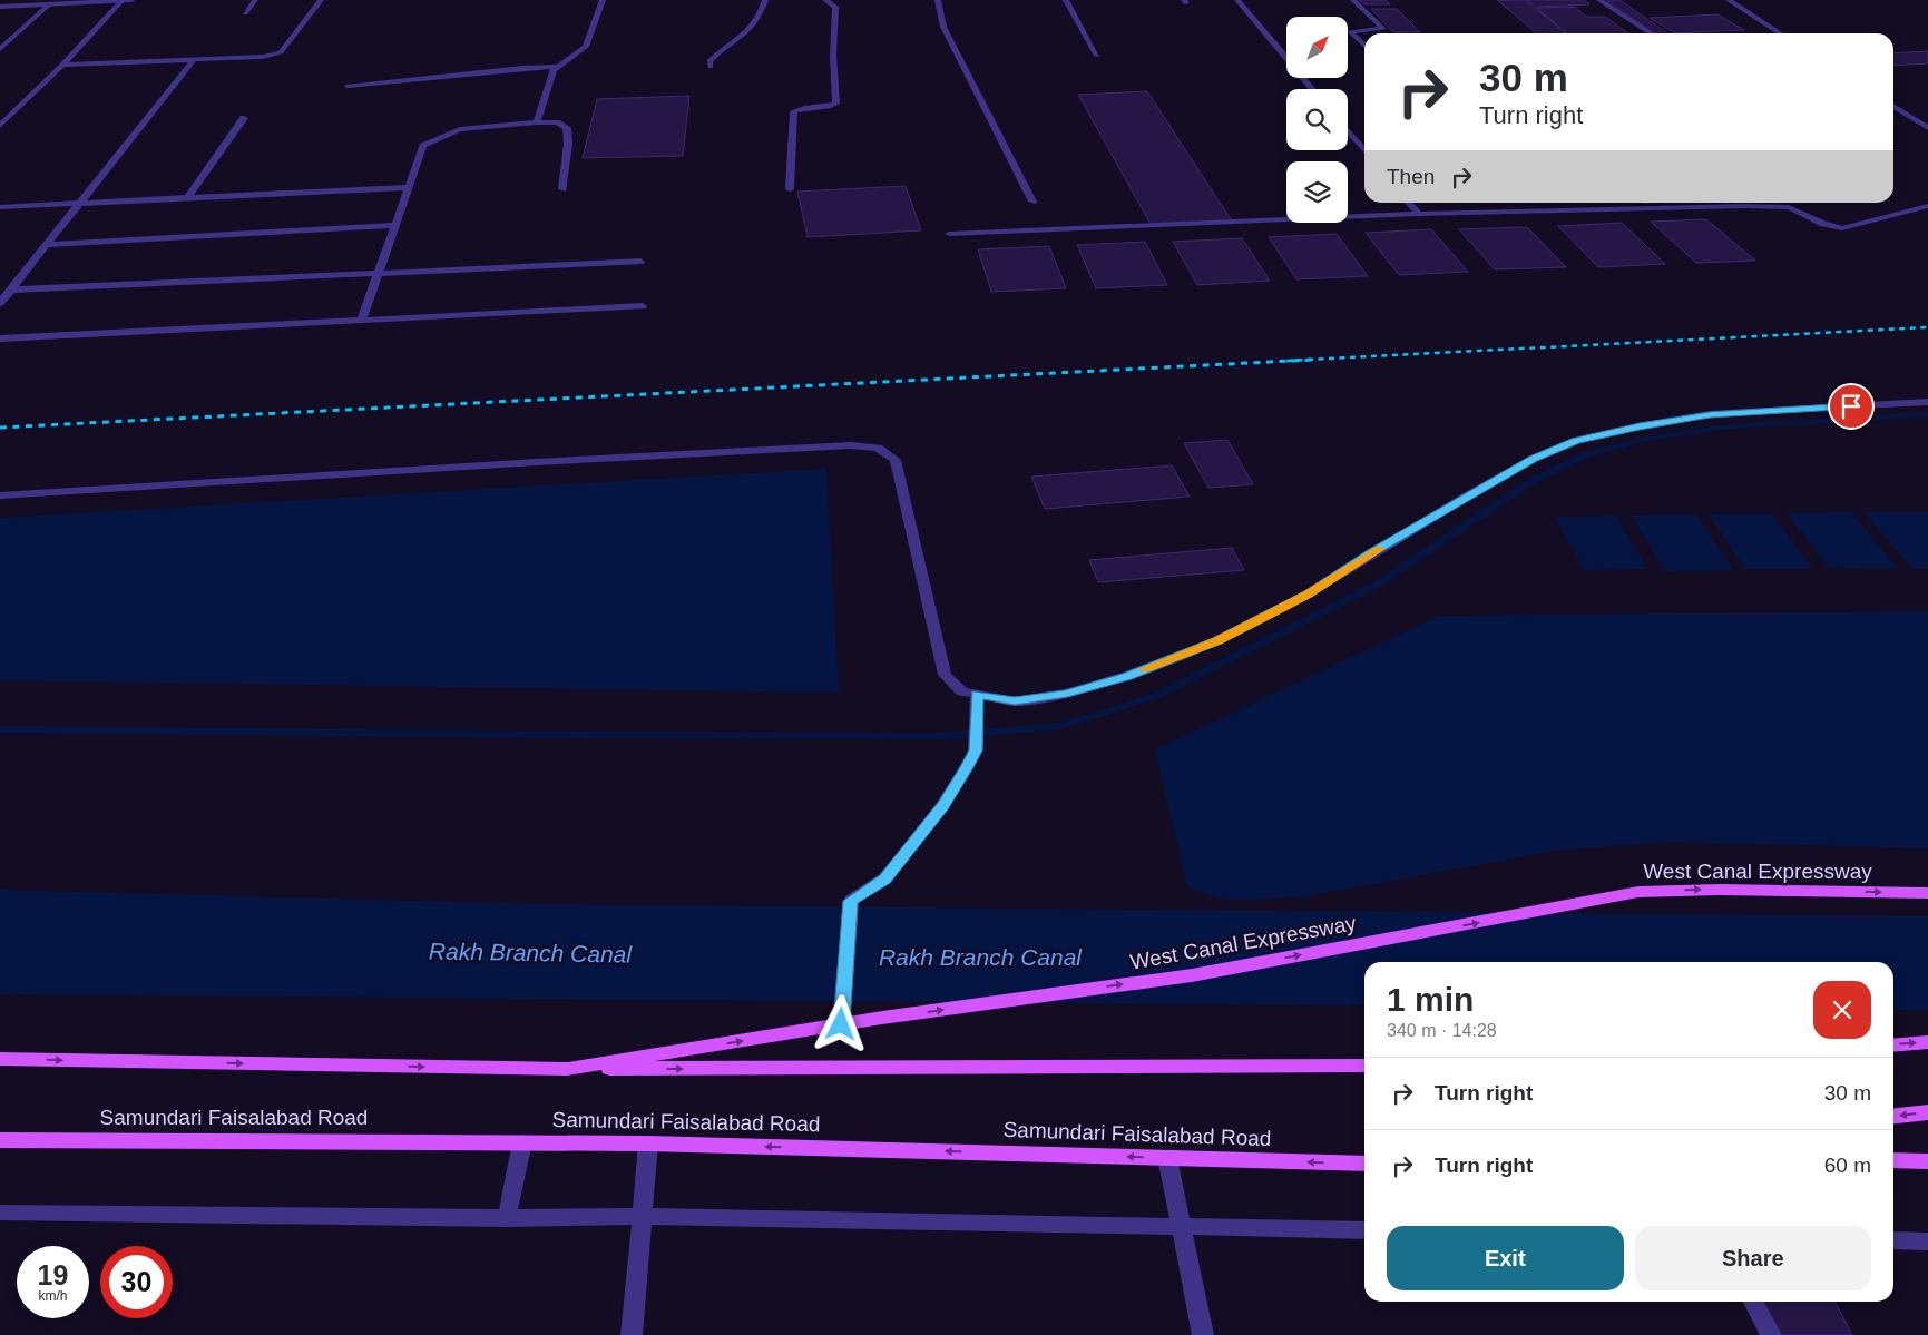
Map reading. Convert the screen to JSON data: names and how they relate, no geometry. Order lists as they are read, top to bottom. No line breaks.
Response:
{"streets":{"main road":["West Canal Expressway","Samundari Faisalabad Road"]},"water":["Rakh Branch Canal"],"north":"top right","page":{"turn":["30 m","Turn right"],"then":"Then","heading":["1 min","340 m · 14:28"],"list":[{"name":"Turn right","value":"30 m"},{"name":"Turn right","value":"60 m"}],"buttons":["Exit","Share"],"speed":"19 km/h","limit":"30"}}
